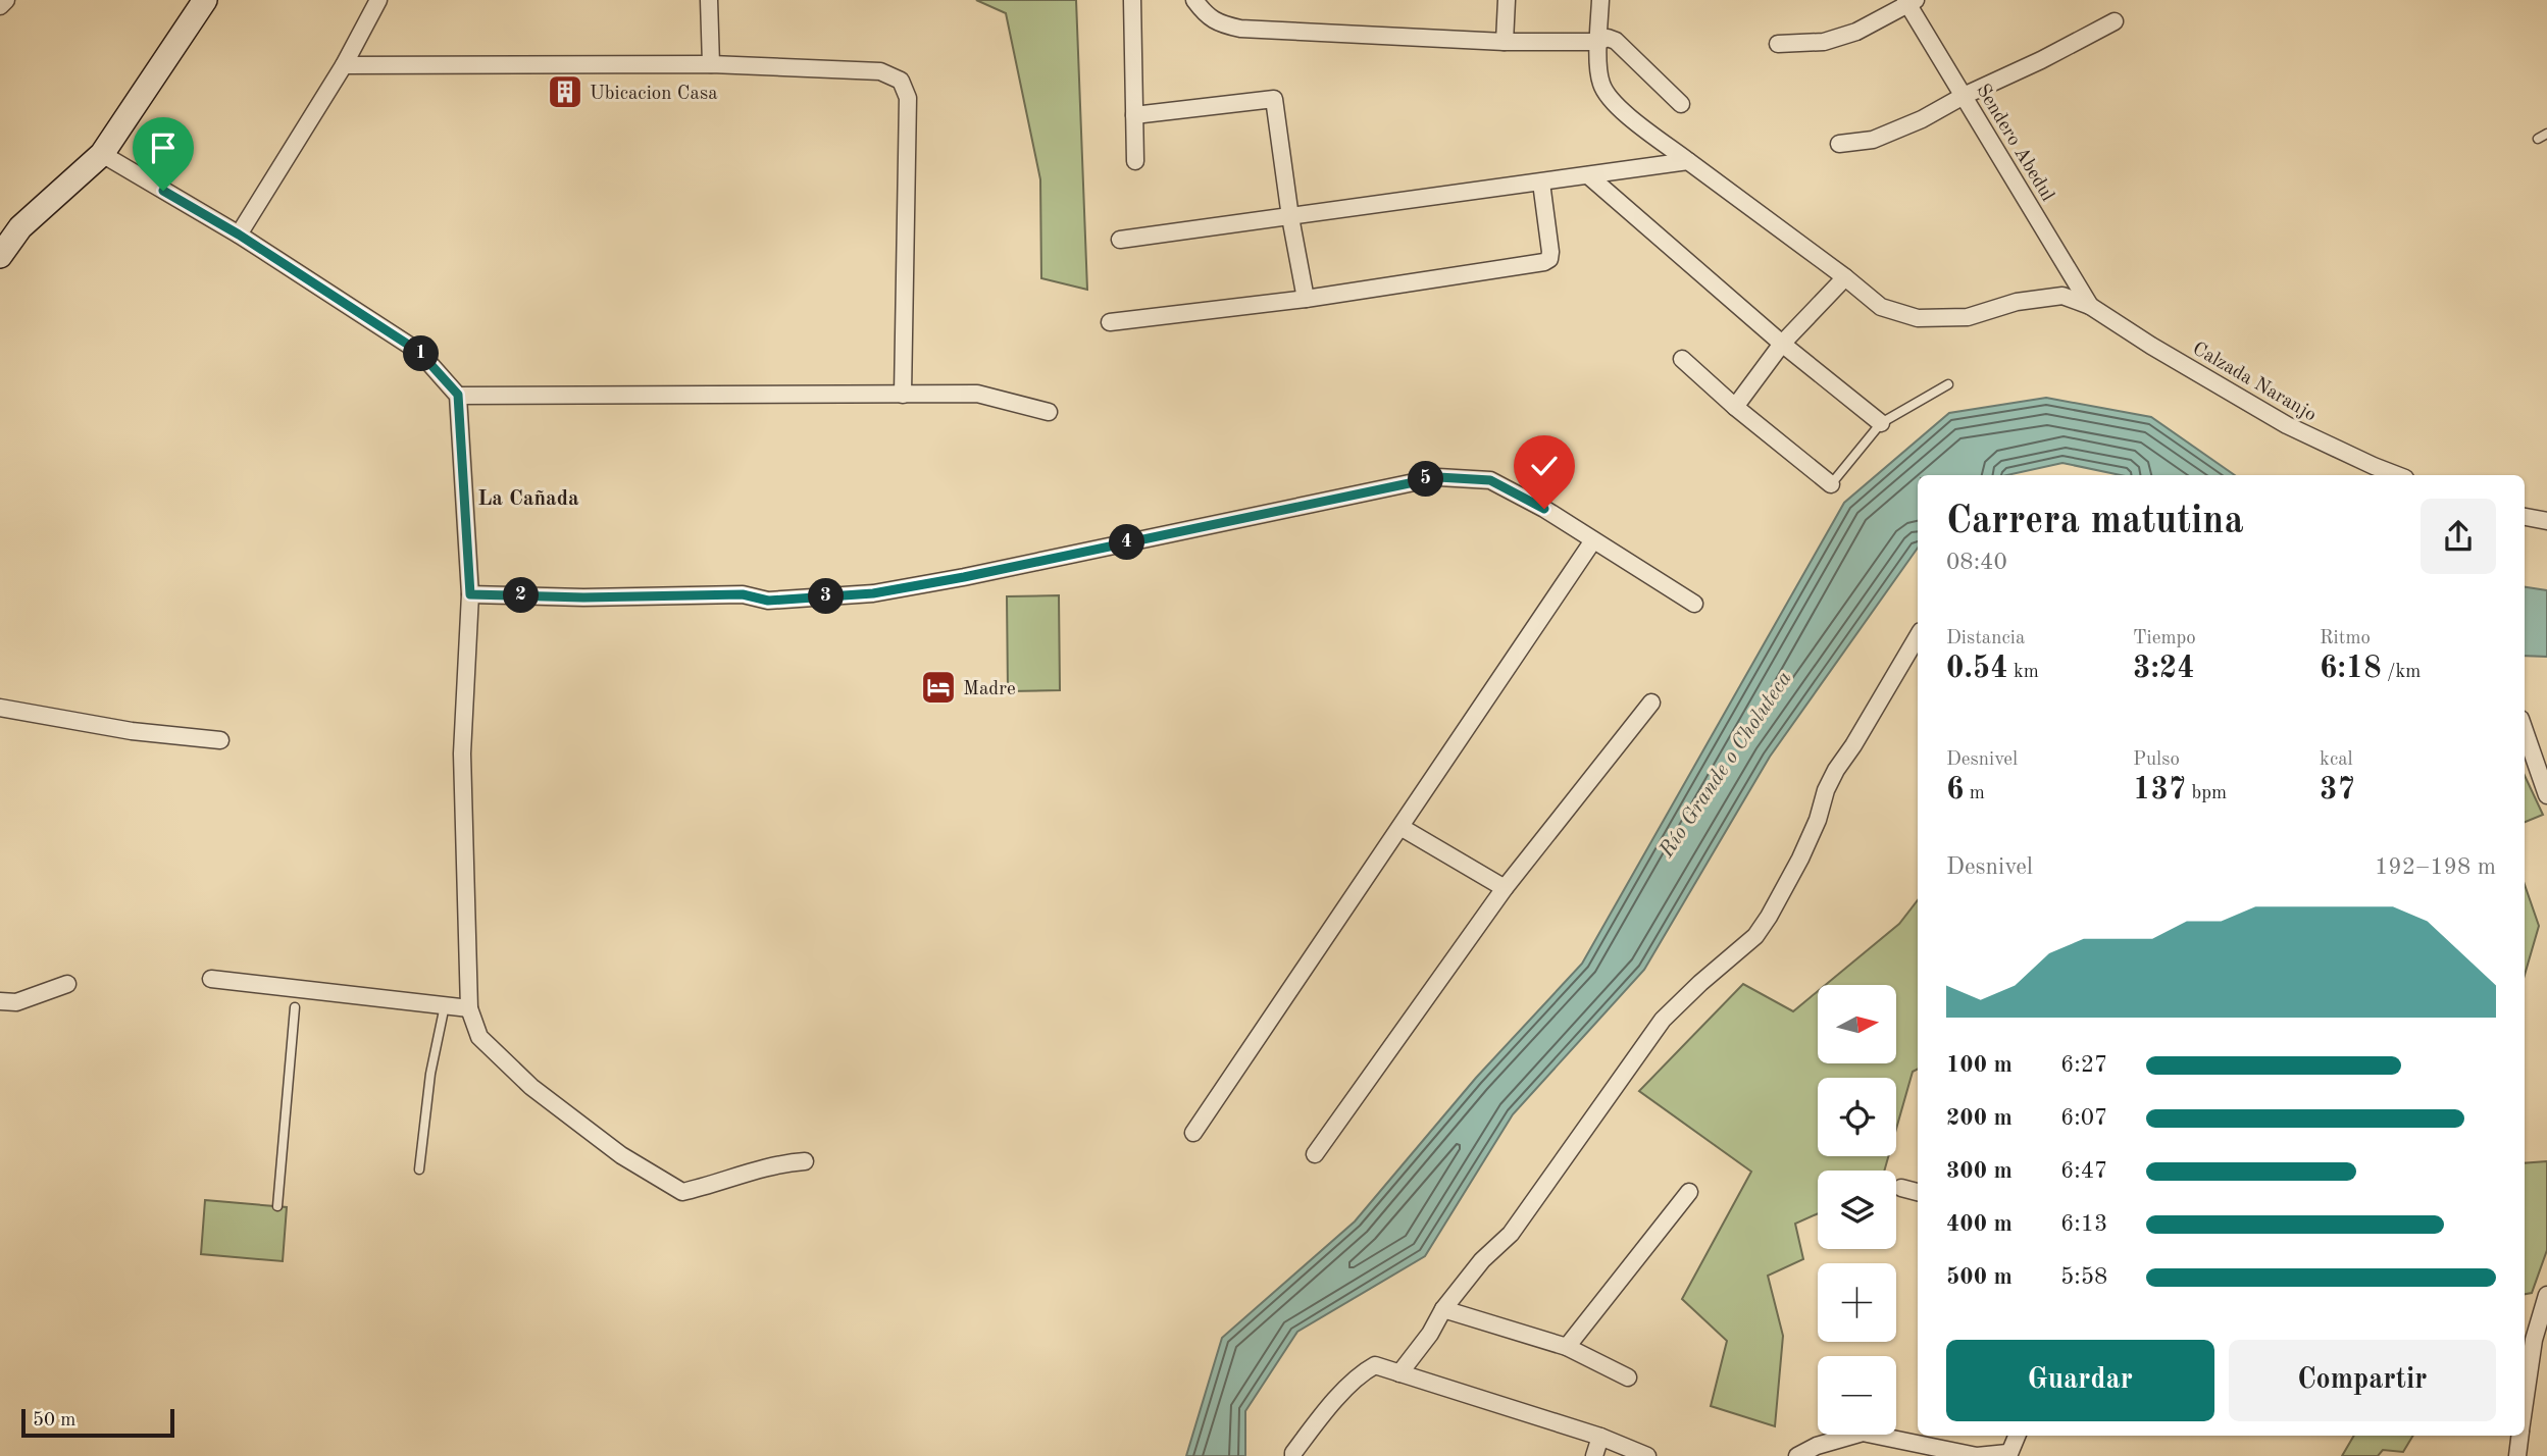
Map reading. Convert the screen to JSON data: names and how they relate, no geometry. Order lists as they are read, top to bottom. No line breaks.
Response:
{"streets":{"street":["Sendero Abedul","Calzada Naranjo"]},"crossings":[["Sendero Abedul","Calzada Naranjo"]],"districts":["La Cañada"],"water":["Río Grande o Choluteca"],"places":{"building":["Ubicacion Casa"],"hotel":["Madre"]},"scale_bar":"50 m","north":"right","page":{"pins":["1","5","4","2","3"],"heading":["Carrera matutina","08:40"],"stats":[["Distancia","0.54 km"],["Tiempo","3:24"],["Ritmo","6:18 /km"],["Desnivel","6 m"],["Pulso","137 bpm"],["kcal","37"]],"chart":["Desnivel","192–198 m"],"map_buttons":["+","−"],"list":[{"name":"100 m","note":"6:27"},{"name":"200 m","note":"6:07"},{"name":"300 m","note":"6:47"},{"name":"400 m","note":"6:13"},{"name":"500 m","note":"5:58"}],"buttons":["Guardar","Compartir"],"scale":"50 m"}}
